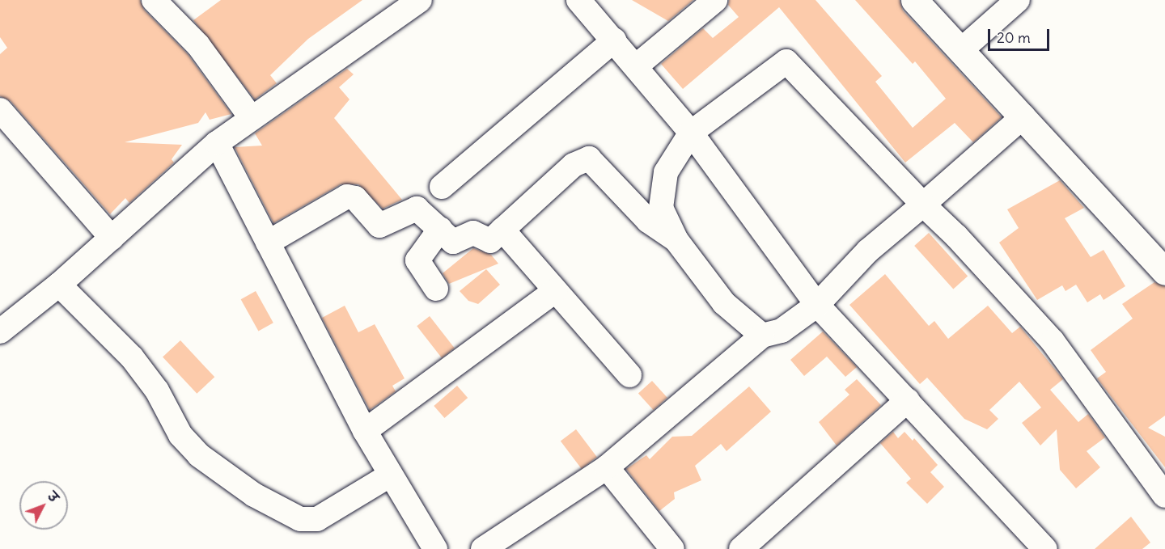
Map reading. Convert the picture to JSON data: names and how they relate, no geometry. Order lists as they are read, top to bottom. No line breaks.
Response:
{"scale_bar":"20 m","north":"top right"}
